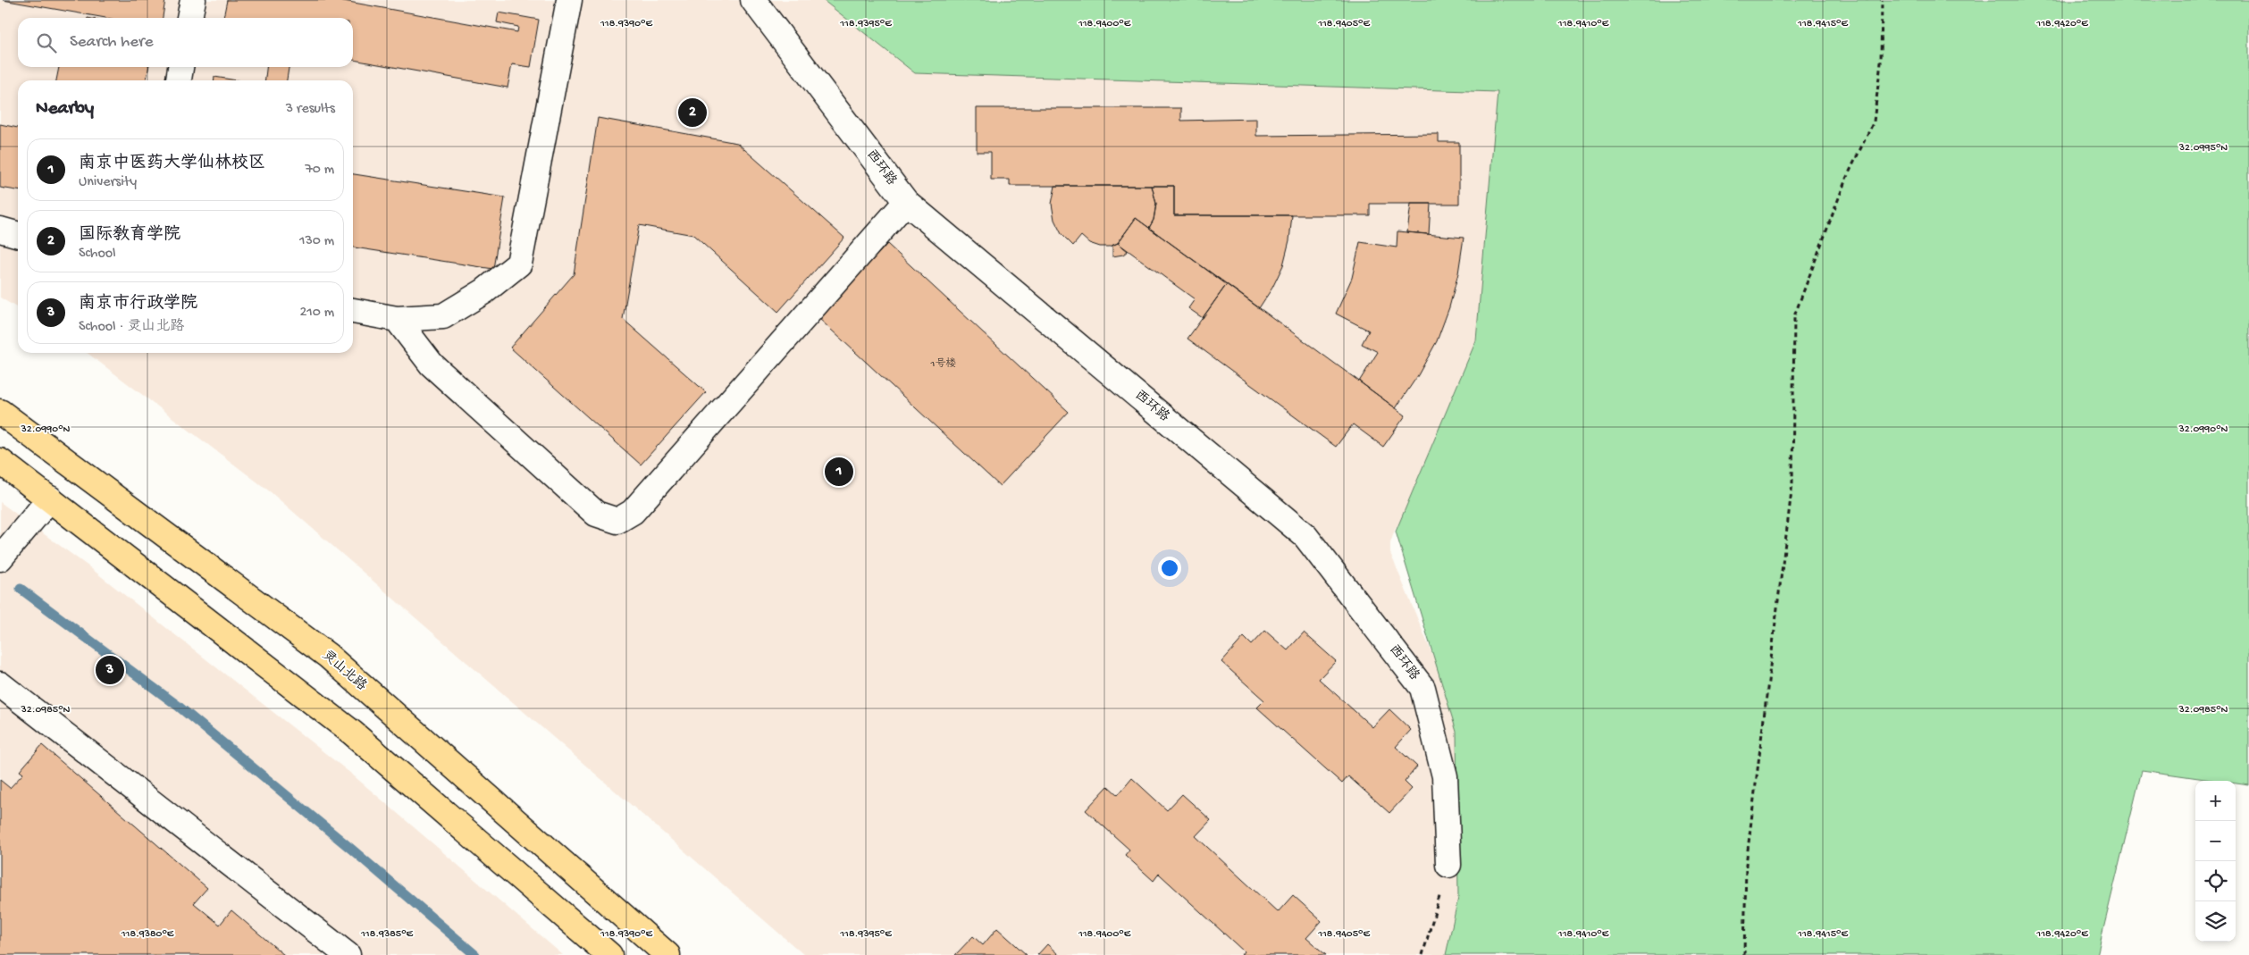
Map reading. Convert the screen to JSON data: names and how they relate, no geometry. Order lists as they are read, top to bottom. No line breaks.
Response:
{"streets":{"main road":["灵山北路"],"lane":["西环路"]},"house_numbers":["1号楼"],"page":{"search":"Search here","heading":["Nearby","3 results"],"pins":["2","1","3"],"list":[{"mark":"1","name":"南京中医药大学仙林校区","note":"University","value":"70 m"},{"mark":"2","name":"国际教育学院","note":"School","value":"130 m"},{"mark":"3","name":"南京市行政学院","note":"School · 灵山北路","value":"210 m"}],"map_buttons":["+","−"]},"coordinates":["118.9390°E","118.9395°E","118.9400°E","118.9405°E","118.9410°E","118.9415°E","118.9420°E","32.0995°N","32.0990°N","32.0985°N","118.9380°E","118.9385°E"]}
